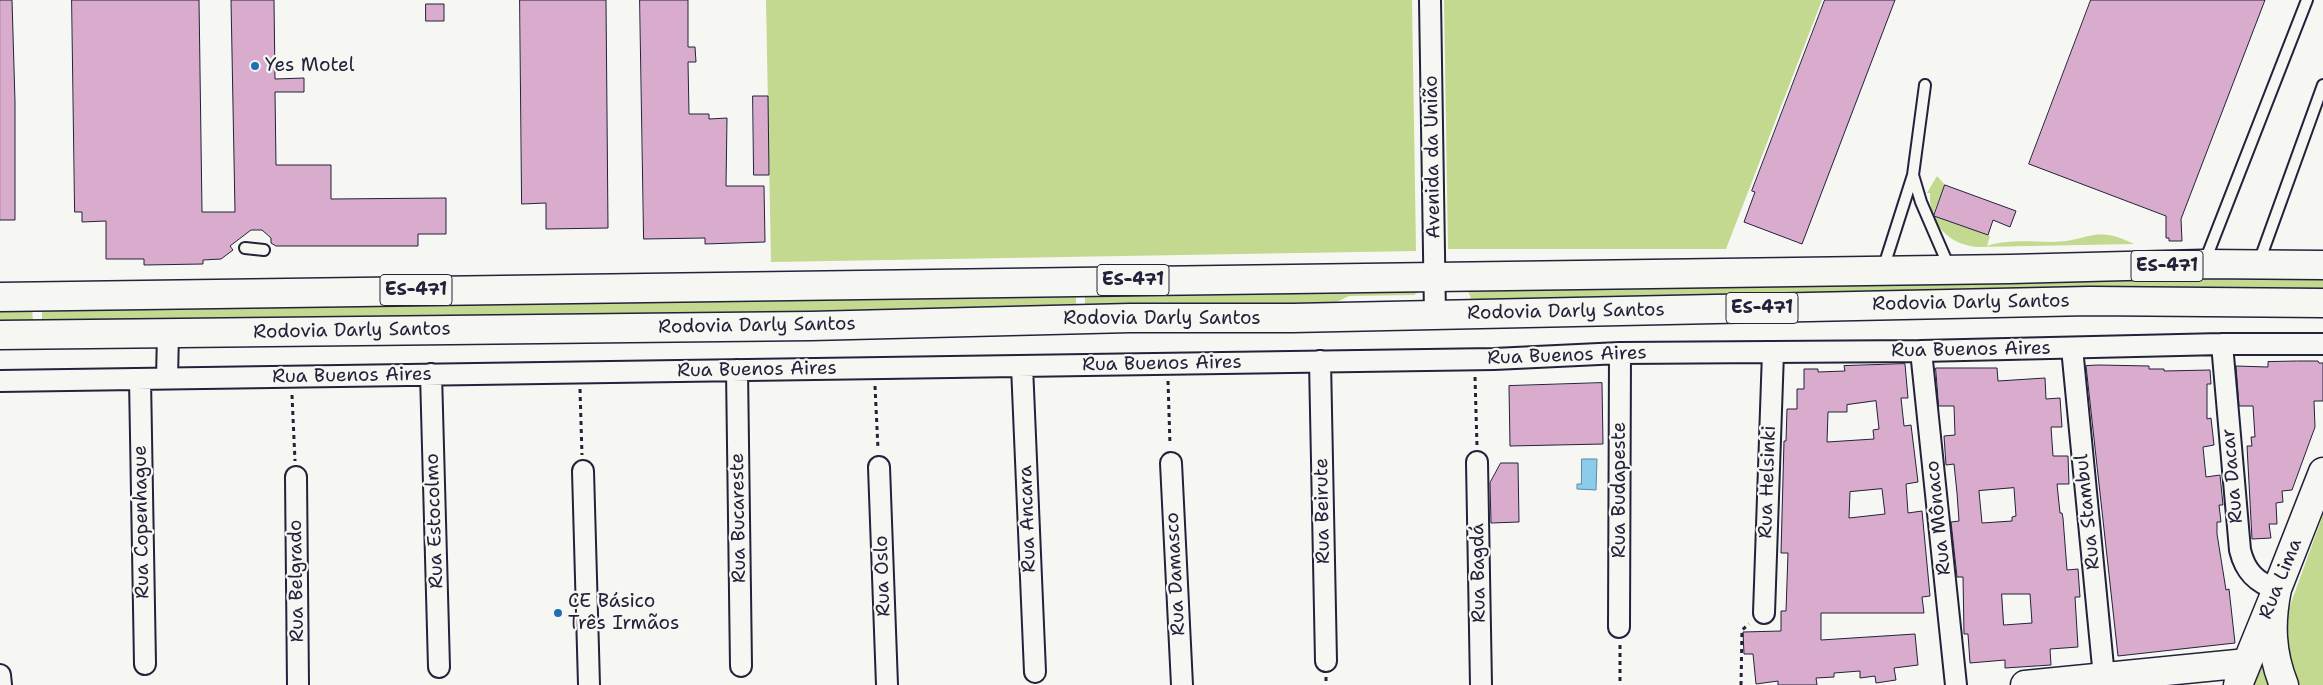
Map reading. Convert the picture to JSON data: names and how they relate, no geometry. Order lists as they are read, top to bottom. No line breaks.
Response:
{"streets":{"main road":["ES-471","Rodovia Darly Santos","Rua Lima"],"street":["Avenida da União","Rua Buenos Aires","Rua Dacar","Rua Helsinki","Rua Budapeste","Rua Beirute","Rua Stambul","Rua Bucareste","Rua Mônaco","Rua Ancara","Rua Estocolmo","Rua Copenhague","Rua Bagdá","Rua Damasco","Rua Oslo","Rua Belgrado"]},"crossings":[["Avenida da União","Rodovia Darly Santos"],["Rua Buenos Aires","Rua Dacar"],["Rua Buenos Aires","Rua Helsinki"],["Rua Buenos Aires","Rua Budapeste"],["Rua Buenos Aires","Rua Beirute"],["Rua Buenos Aires","Rua Stambul"],["Rua Buenos Aires","Rua Bucareste"],["Rua Buenos Aires","Rua Mônaco"],["Rua Buenos Aires","Rua Ancara"],["Rua Buenos Aires","Rua Estocolmo"],["Rua Buenos Aires","Rua Copenhague"],["Rua Dacar","Rua Lima"]],"places":["Yes Motel","CE Básico Três Irmãos"]}
